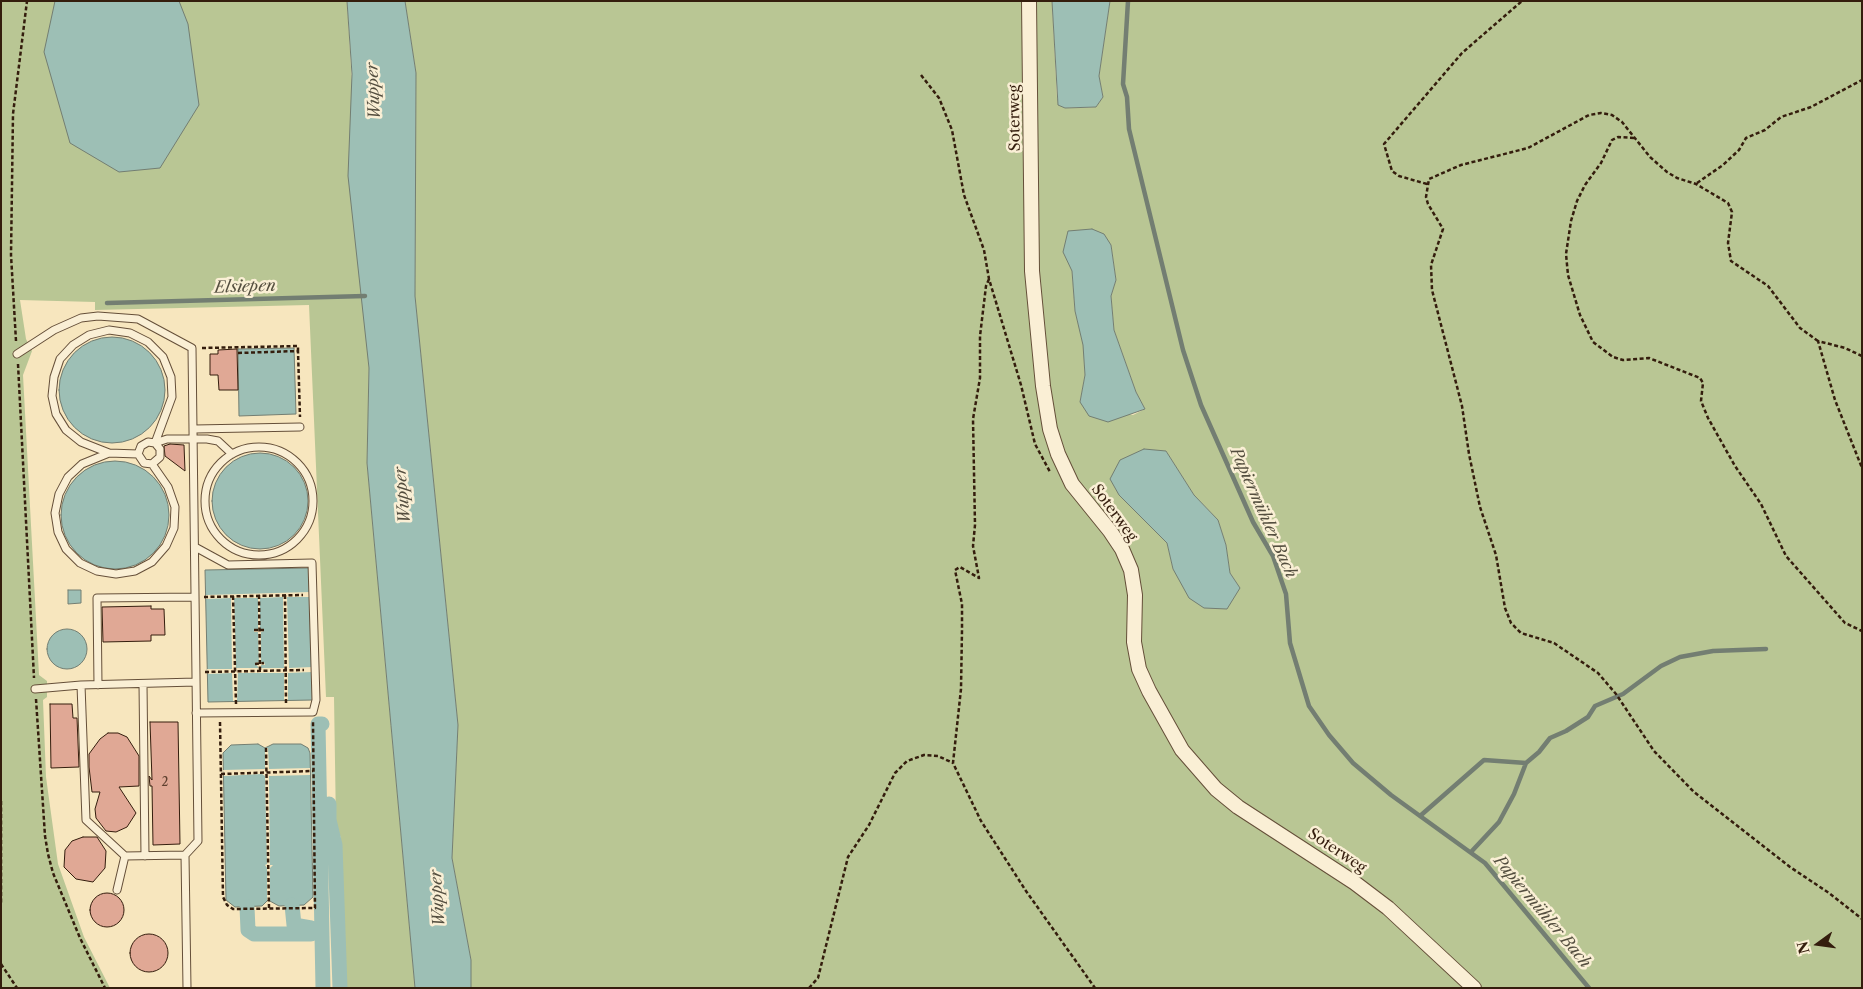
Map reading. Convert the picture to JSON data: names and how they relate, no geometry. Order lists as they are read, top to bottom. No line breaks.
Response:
{"streets":{"street":["Soterweg"]},"water":["Wupper","Elsiepen","Papiermühler Bach"],"house_numbers":["2"],"north":"left"}
